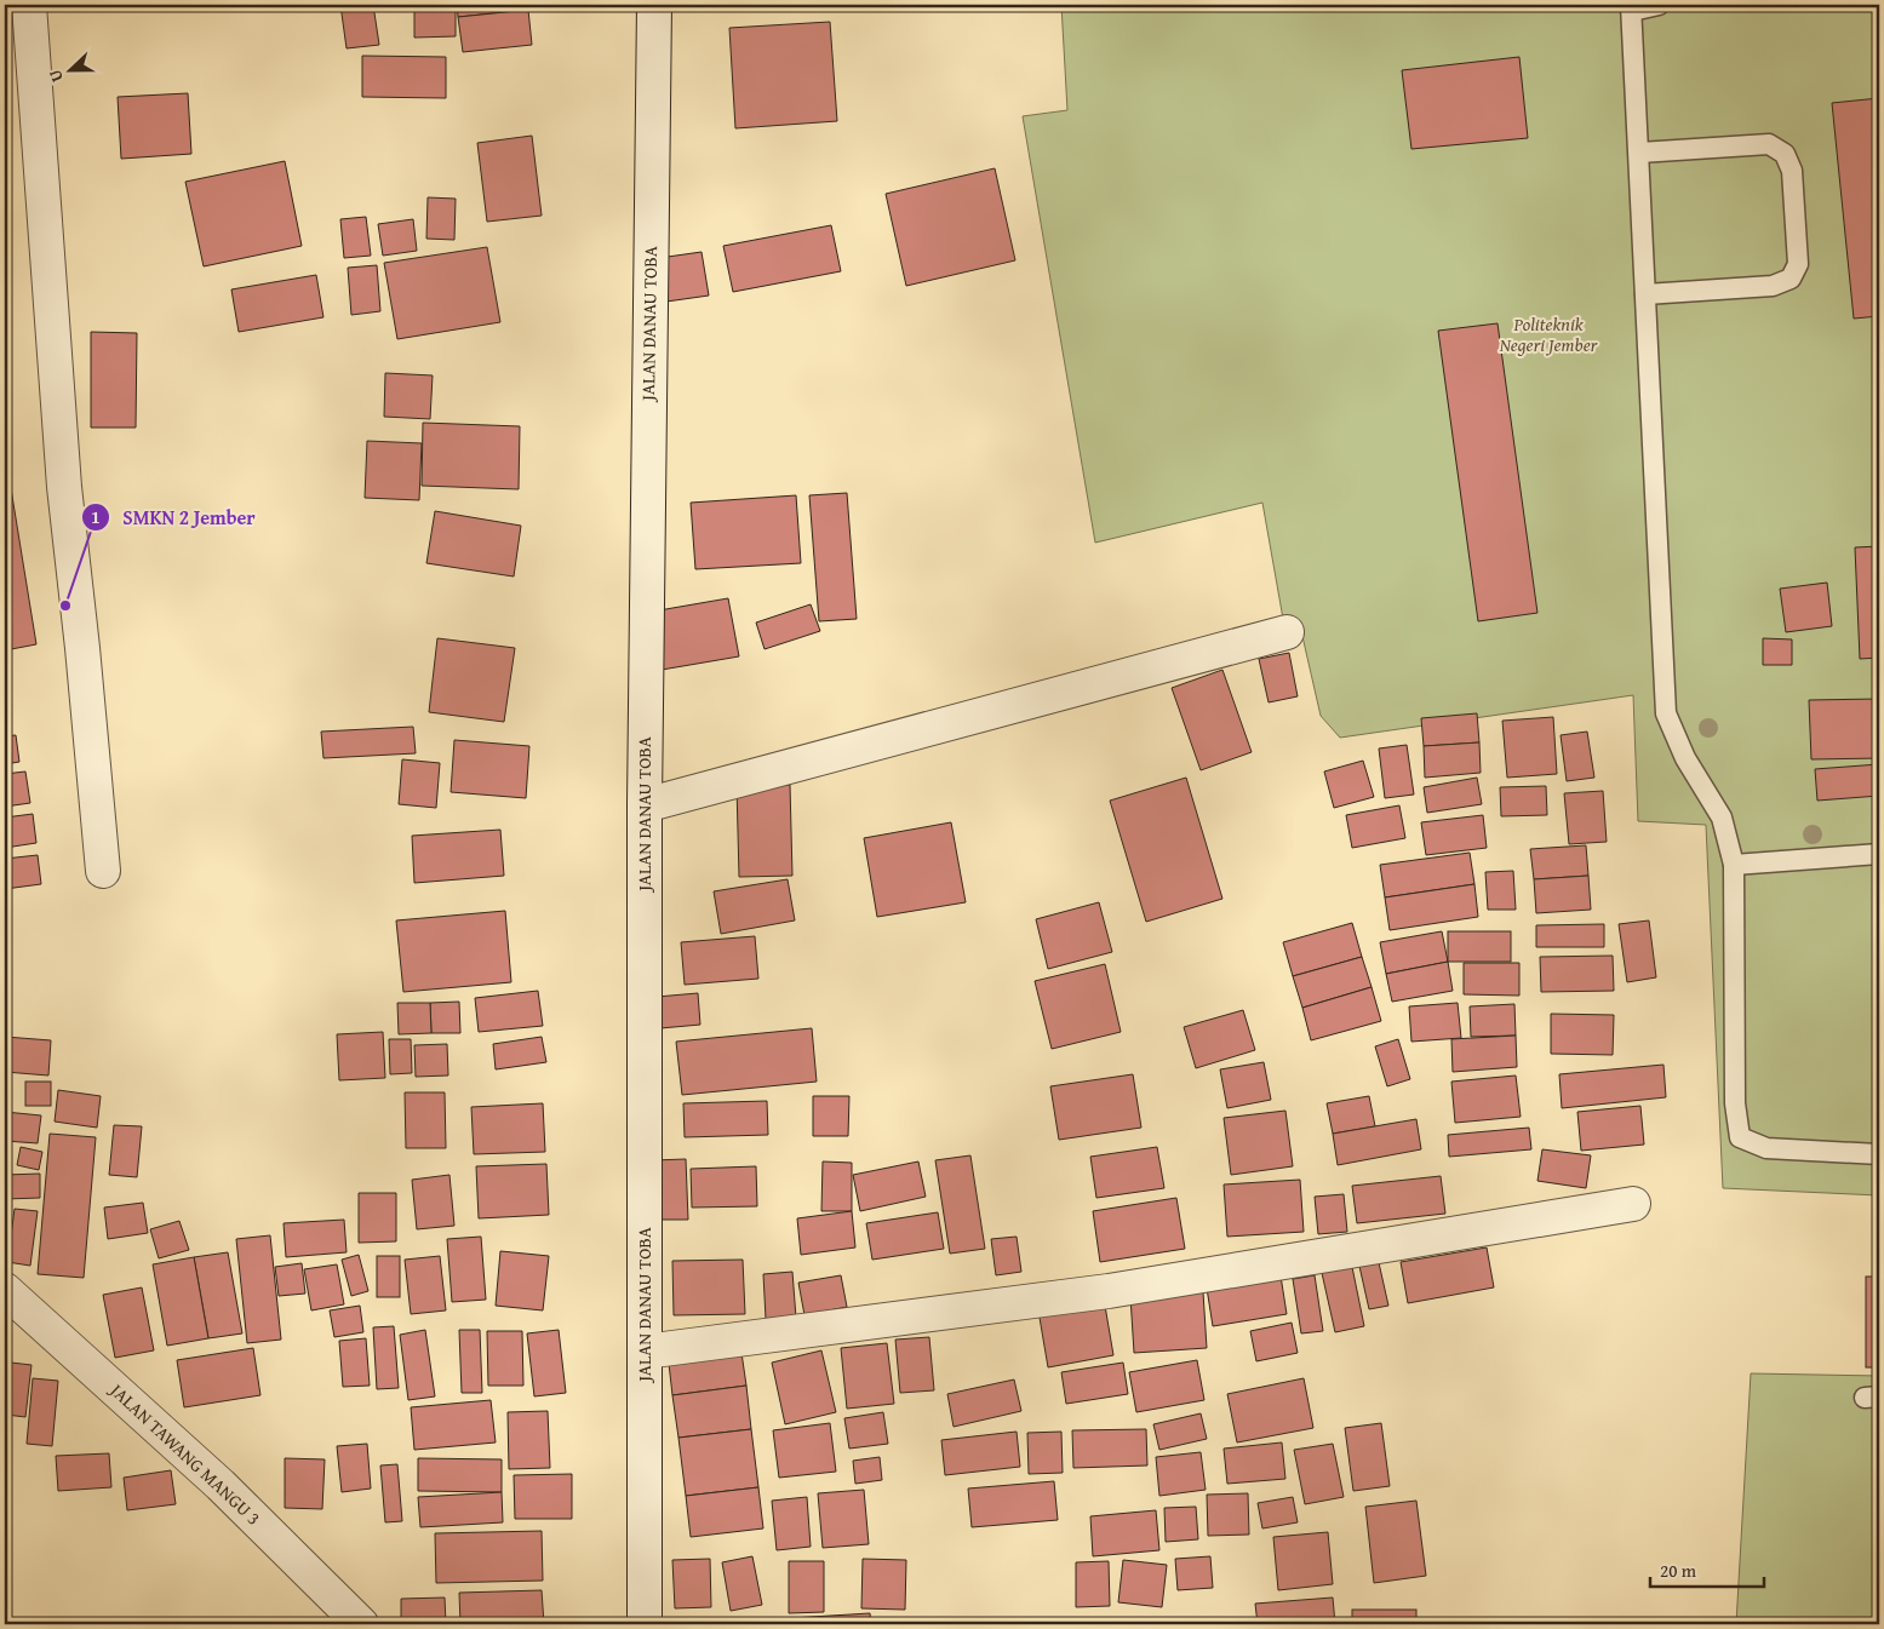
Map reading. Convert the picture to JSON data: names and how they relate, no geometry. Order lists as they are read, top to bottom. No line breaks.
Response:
{"streets":{"street":["JALAN DANAU TOBA","JALAN TAWANG MANGU 3"]},"parks":["Politeknik Negeri Jember"],"places":["SMKN 2 Jember"],"scale_bar":"20 m","north":"left"}
